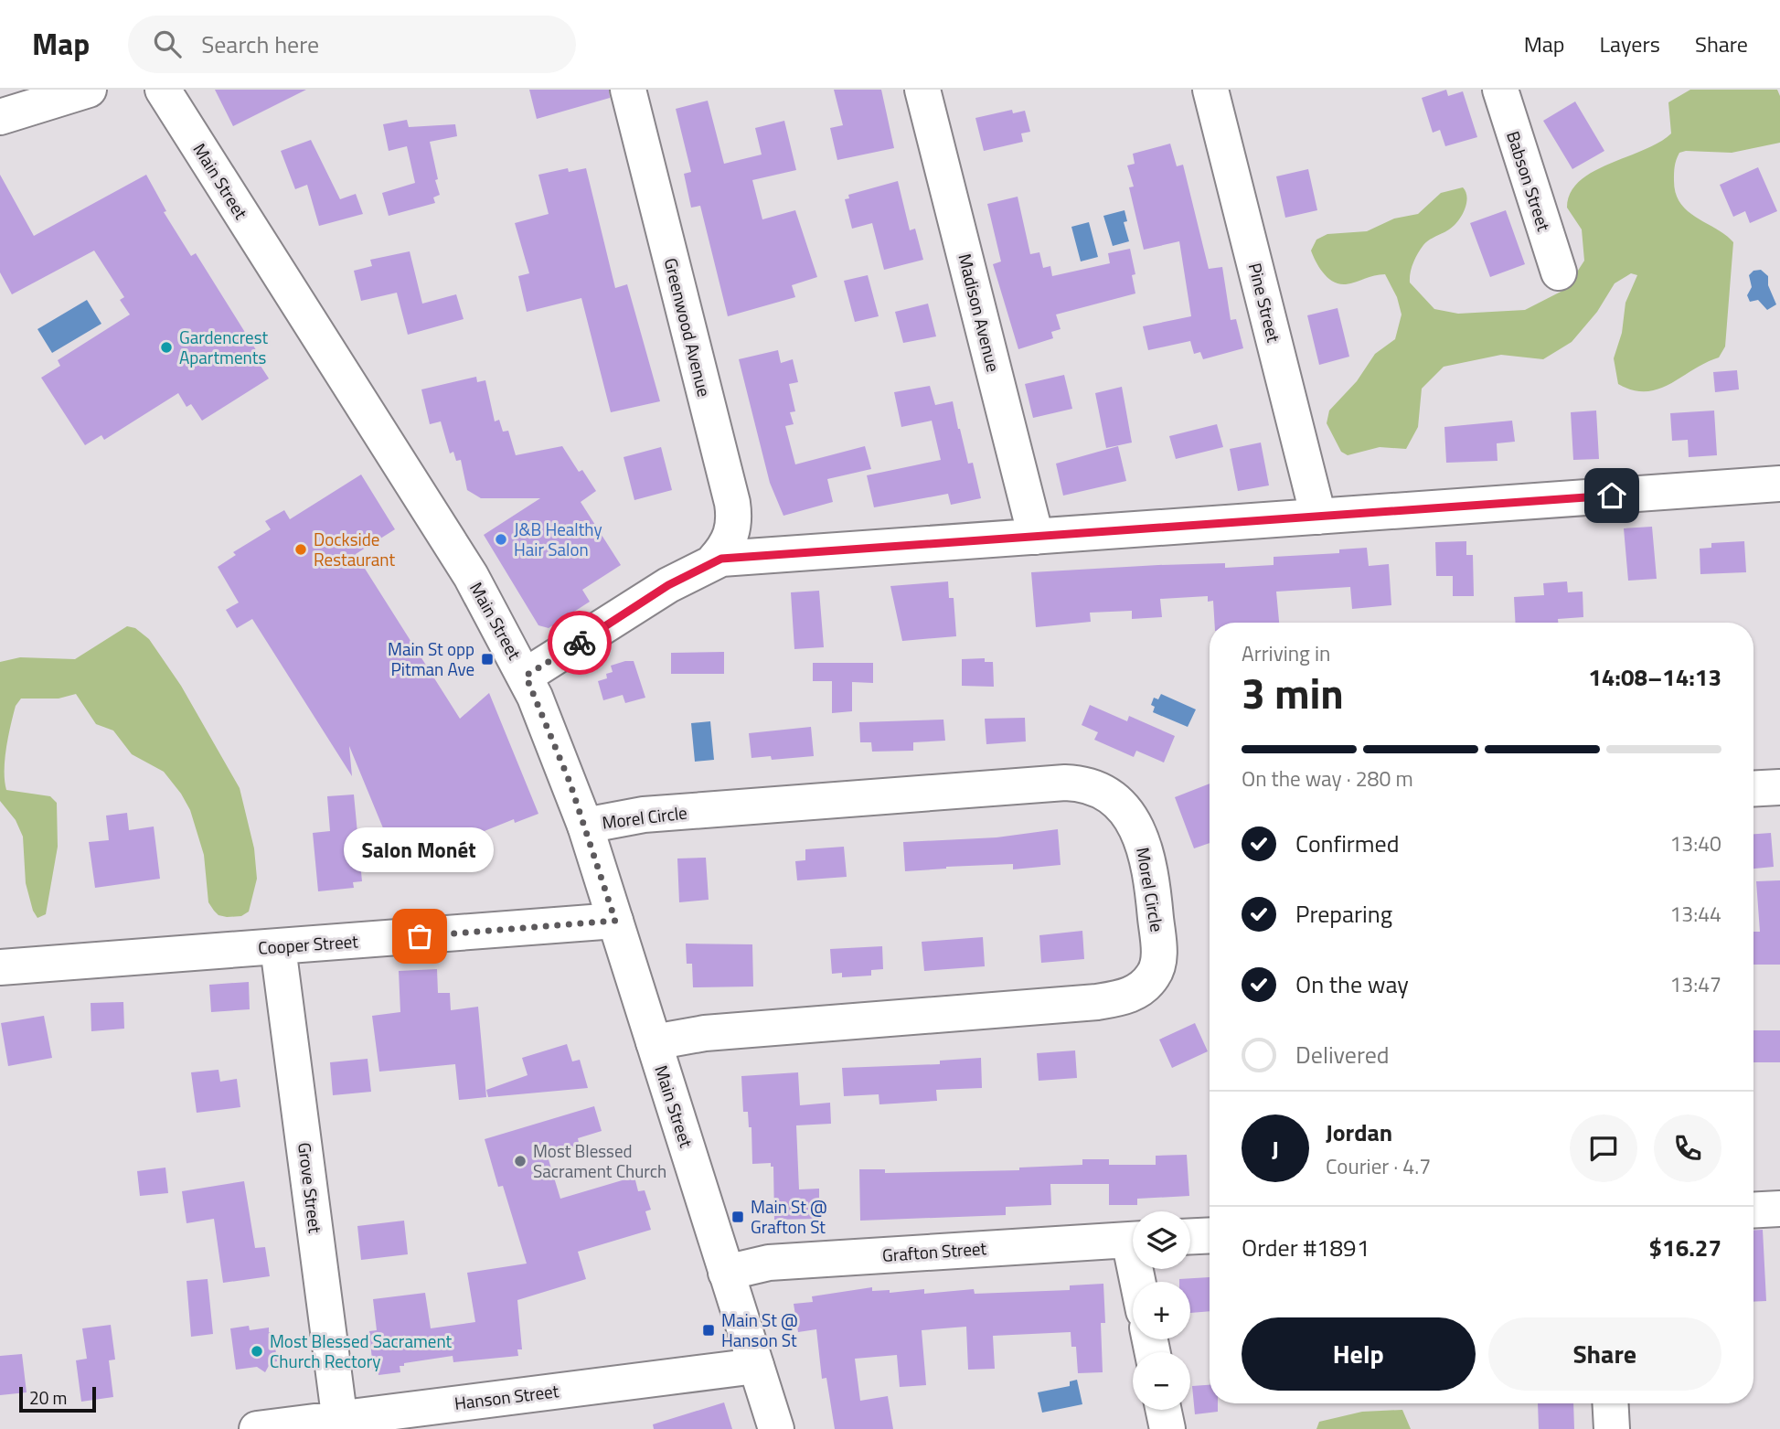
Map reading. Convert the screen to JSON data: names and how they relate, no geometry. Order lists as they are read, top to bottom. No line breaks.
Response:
{"streets":{"street":["Main Street","Babson Street","Pine Street","Madison Avenue","Greenwood Avenue","Morel Circle","Cooper Street","Grove Street","Grafton Street","Hanson Street"]},"crossings":[["Main Street","Morel Circle"],["Main Street","Cooper Street"],["Main Street","Grafton Street"],["Main Street","Hanson Street"],["Cooper Street","Grove Street"],["Grove Street","Hanson Street"]],"places":{"other":["Gardencrest Apartments","J&B Healthy Hair Salon","Dockside Restaurant","Salon Monét","Most Blessed Sacrament Church","Most Blessed Sacrament Church Rectory"],"transit":["Main St opp Pitman Ave","Main St @ Grafton St","Main St @ Hanson St"]},"scale_bar":"20 m","page":{"header":"Map","search":"Search here","nav":["Map","Layers","Share"],"heading":["3 min","Arriving in","14:08–14:13"],"panel":["Jordan","Courier · 4.7","Order #1891","$16.27"],"bar":"On the way · 280 m","list":[["Confirmed","13:40"],["Preparing","13:44"],["On the way","13:47"],"Delivered"],"bubble":"Salon Monét","round":"J","map_buttons":["+","−"],"buttons":["Help","Share"],"scale":"20 m"}}
